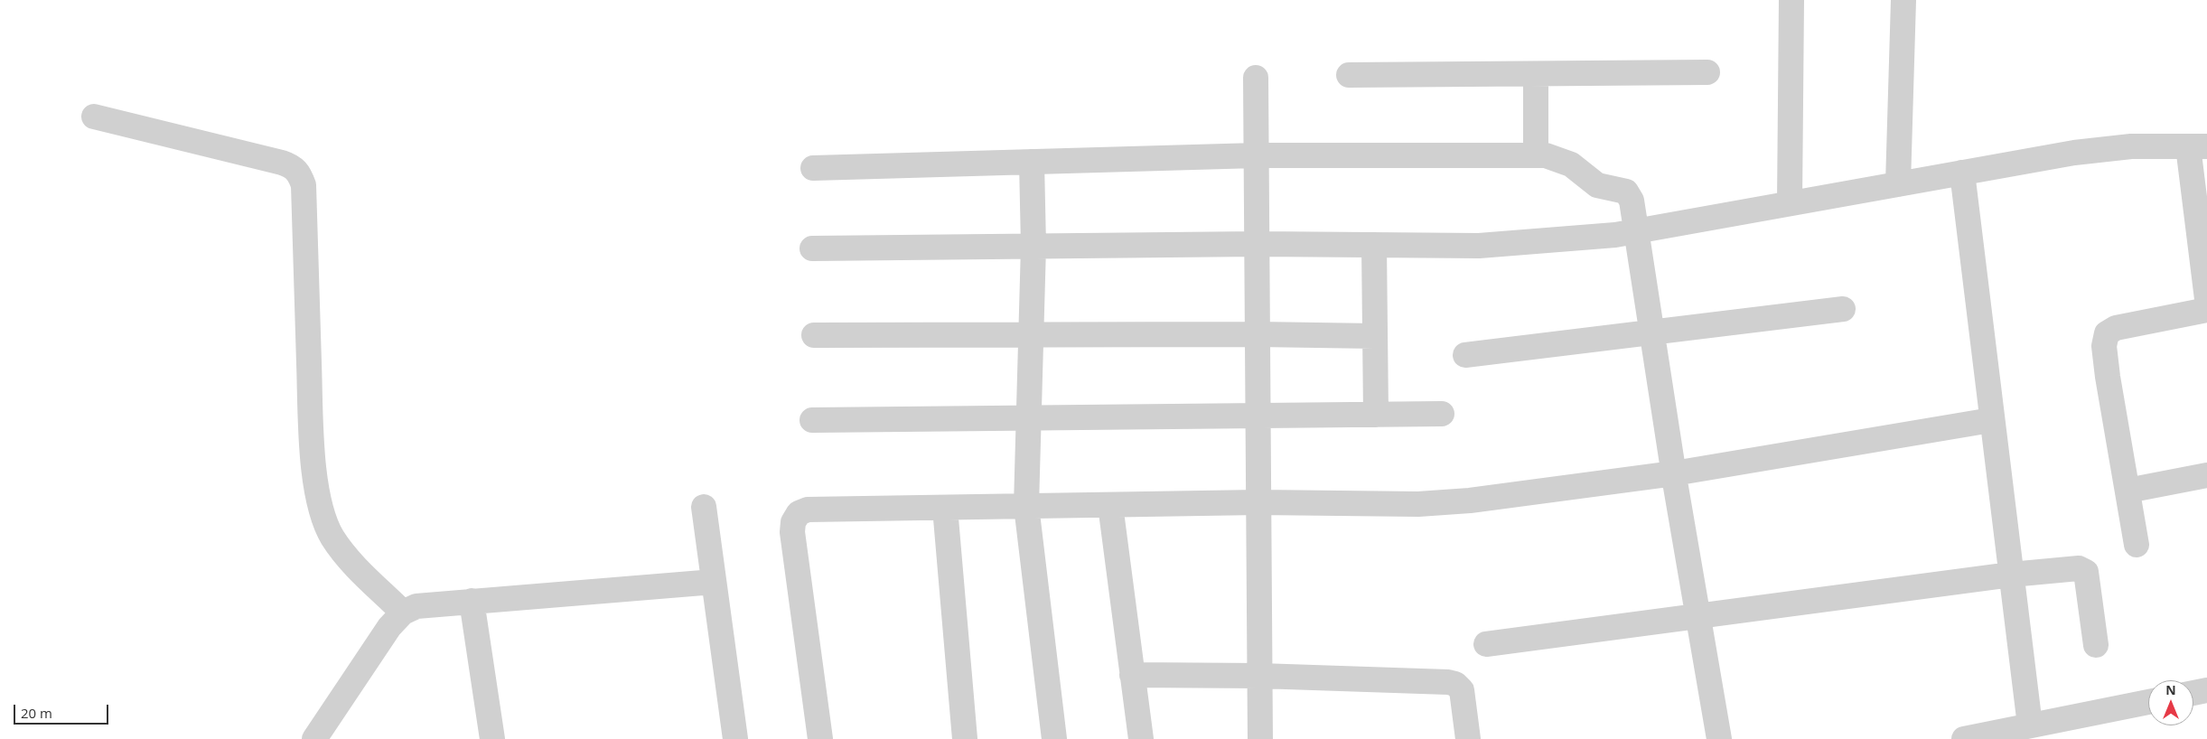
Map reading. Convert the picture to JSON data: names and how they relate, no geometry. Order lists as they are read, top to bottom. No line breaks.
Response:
{"scale_bar":"20 m","north":"top"}
